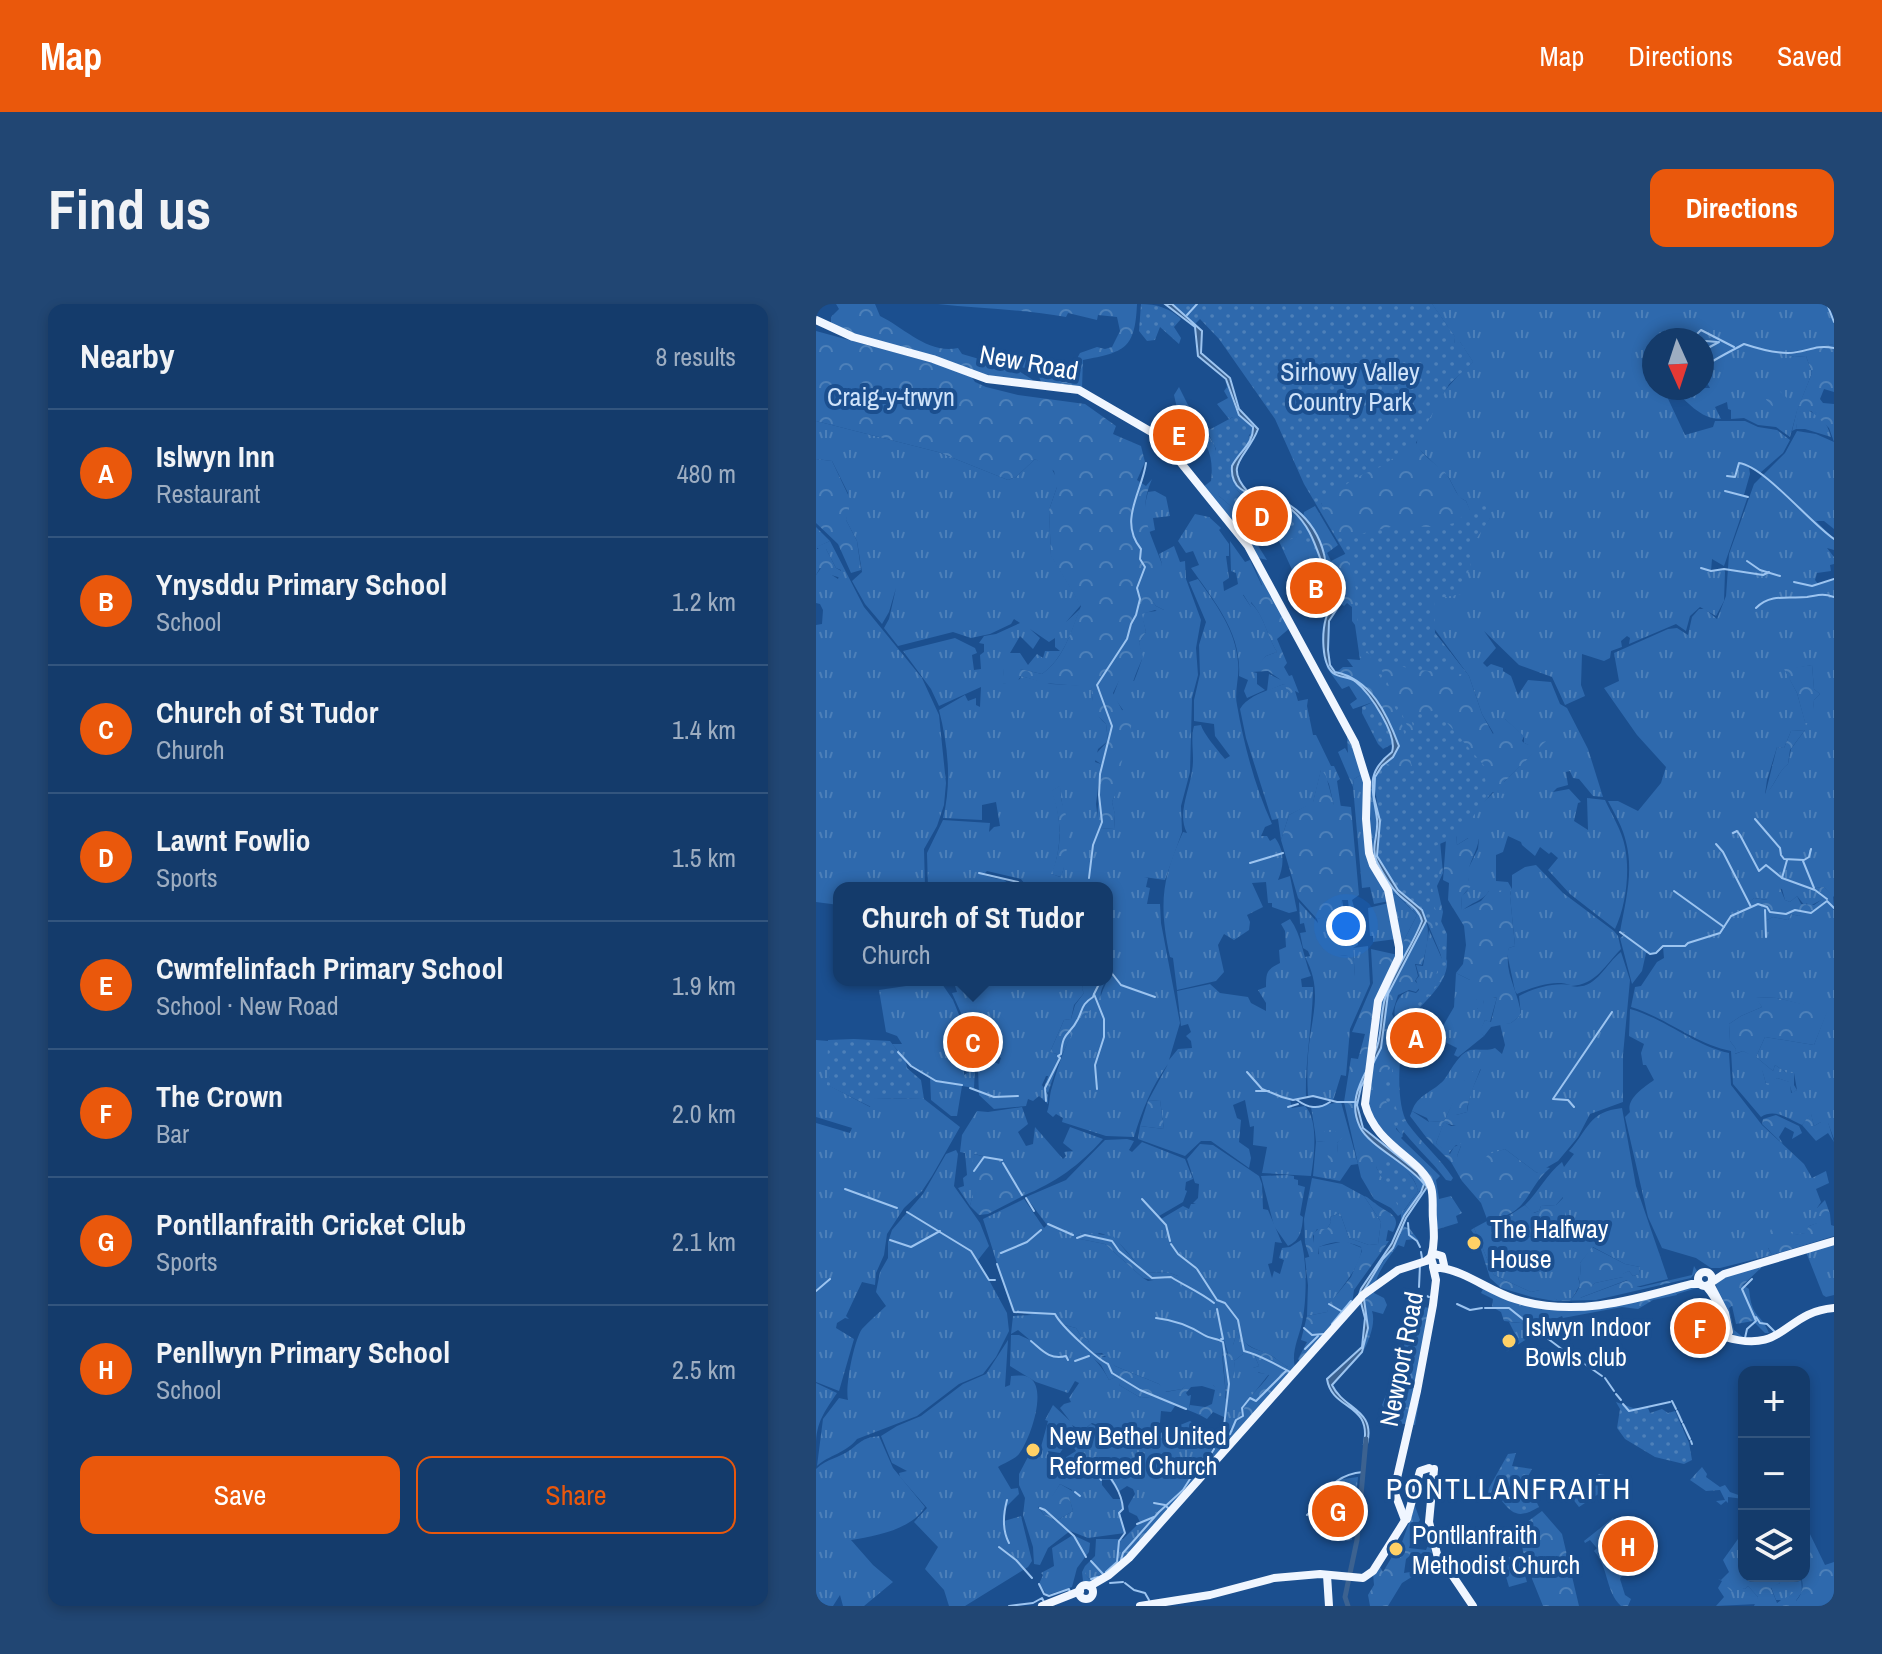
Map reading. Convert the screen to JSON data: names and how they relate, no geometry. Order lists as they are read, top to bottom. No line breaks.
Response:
{"streets":{"main road":["New Road","Newport Road"]},"crossings":[["New Road","Newport Road"]],"districts":["PONTLLANFRAITH"],"parks":["Sirhowy Valley Country Park","Craig-y-trwyn"],"places":["The Halfway House","Islwyn Indoor Bowls club","New Bethel United Reformed Church","Pontllanfraith Methodist Church"],"north":"bottom","page":{"header":"Map","nav":["Map","Directions","Saved"],"buttons":["Directions",["Save","Share"]],"title":"Find us","heading":["Nearby","8 results"],"pins":["E","D","B","A","C","F","G","H"],"list":[{"mark":"A","name":"Islwyn Inn","note":"Restaurant","value":"480 m"},{"mark":"B","name":"Ynysddu Primary School","note":"School","value":"1.2 km"},{"mark":"C","name":"Church of St Tudor","note":"Church","value":"1.4 km"},{"mark":"D","name":"Lawnt Fowlio","note":"Sports","value":"1.5 km"},{"mark":"E","name":"Cwmfelinfach Primary School","note":"School · New Road","value":"1.9 km"},{"mark":"F","name":"The Crown","note":"Bar","value":"2.0 km"},{"mark":"G","name":"Pontllanfraith Cricket Club","note":"Sports","value":"2.1 km"},{"mark":"H","name":"Penllwyn Primary School","note":"School","value":"2.5 km"}],"popup":["Church of St Tudor","Church"],"map_buttons":["+","−"]}}
